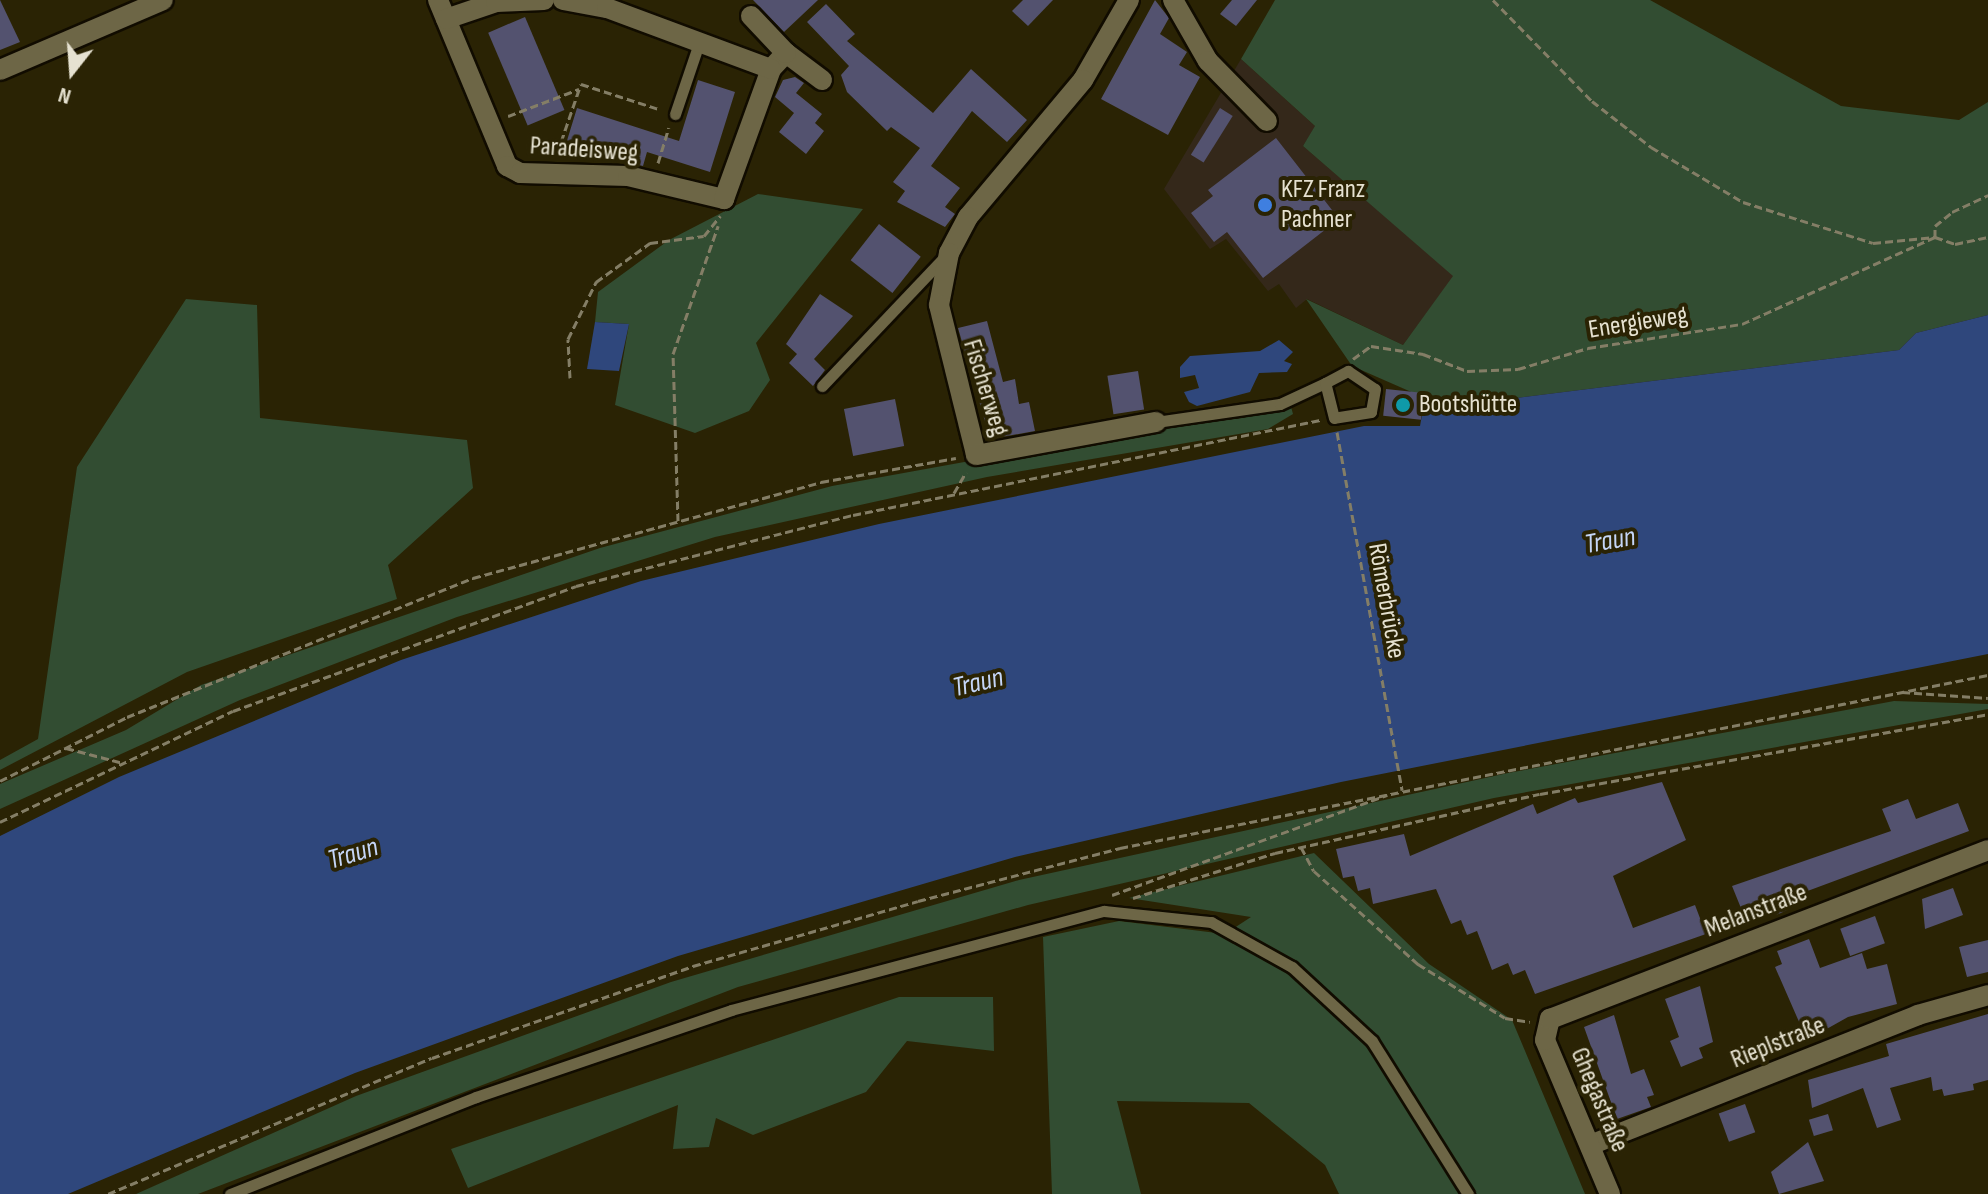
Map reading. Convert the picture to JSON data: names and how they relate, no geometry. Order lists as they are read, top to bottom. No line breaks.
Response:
{"streets":{"street":["Paradeisweg","Fischerweg","Melanstraße","Rieplstraße","Ghegastraße"],"path":["Energieweg","Römerbrücke"]},"crossings":[["Melanstraße","Ghegastraße"],["Rieplstraße","Ghegastraße"]],"water":["Traun"],"places":["KFZ Franz Pachner","Bootshütte"],"north":"bottom"}
